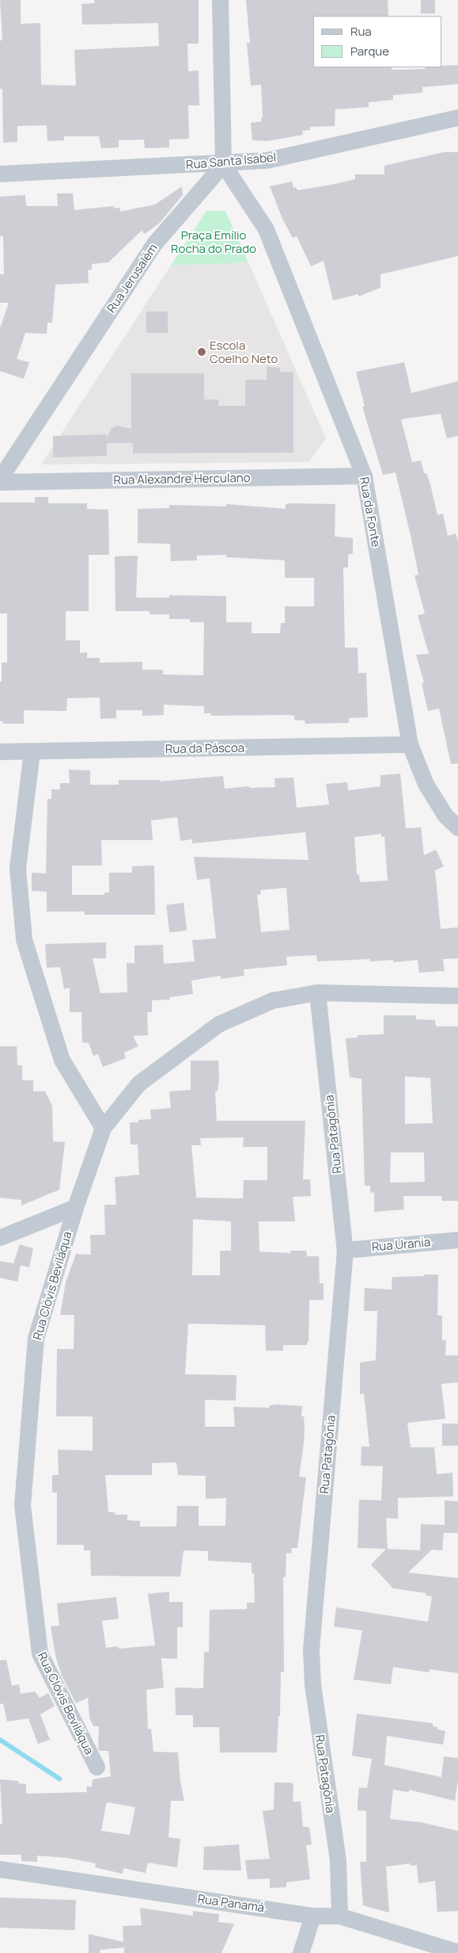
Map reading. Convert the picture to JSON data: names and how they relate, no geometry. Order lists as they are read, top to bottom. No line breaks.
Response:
{"streets":{"street":["Rua Santa Isabel","Rua Jerusalém","Rua Alexandre Herculano","Rua da Fonte","Rua da Páscoa","Rua Patagônia","Rua Urania","Rua Clóvis Beviláqua","Rua Panamá"]},"crossings":[["Rua Santa Isabel","Rua Jerusalém"],["Rua Santa Isabel","Rua da Fonte"],["Rua Jerusalém","Rua da Fonte"],["Rua Alexandre Herculano","Rua da Fonte"],["Rua da Fonte","Rua da Páscoa"],["Rua Patagônia","Rua Urania"],["Rua Patagônia","Rua Clóvis Beviláqua"],["Rua Patagônia","Rua Panamá"]],"parks":["Praça Emílio Rocha do Prado"],"places":["Escola Coelho Neto"],"legend":["Rua","Parque"]}
